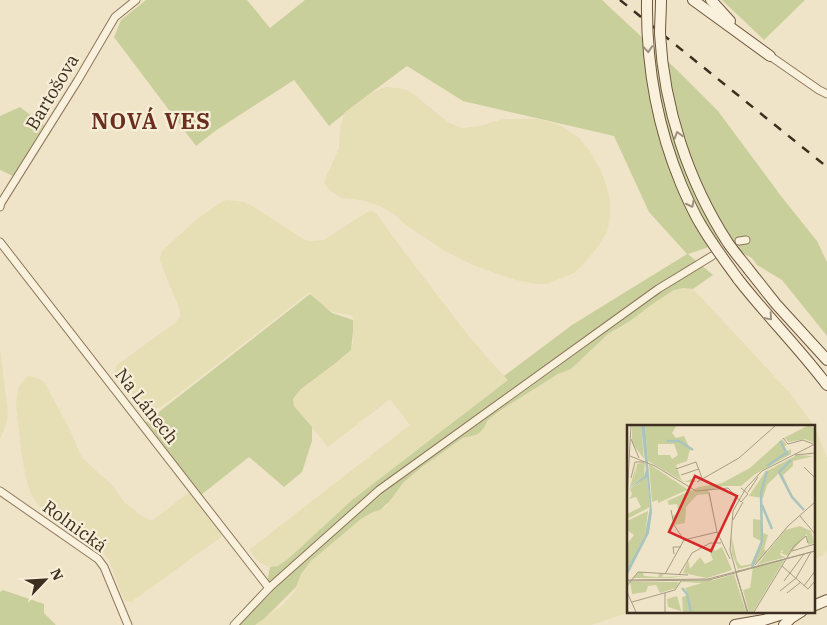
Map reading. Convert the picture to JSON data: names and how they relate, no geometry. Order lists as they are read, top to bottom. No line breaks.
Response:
{"streets":{"street":["Bartošova","Na Lánech","Rolnická"]},"districts":["NOVÁ VES"],"north":"top right"}
